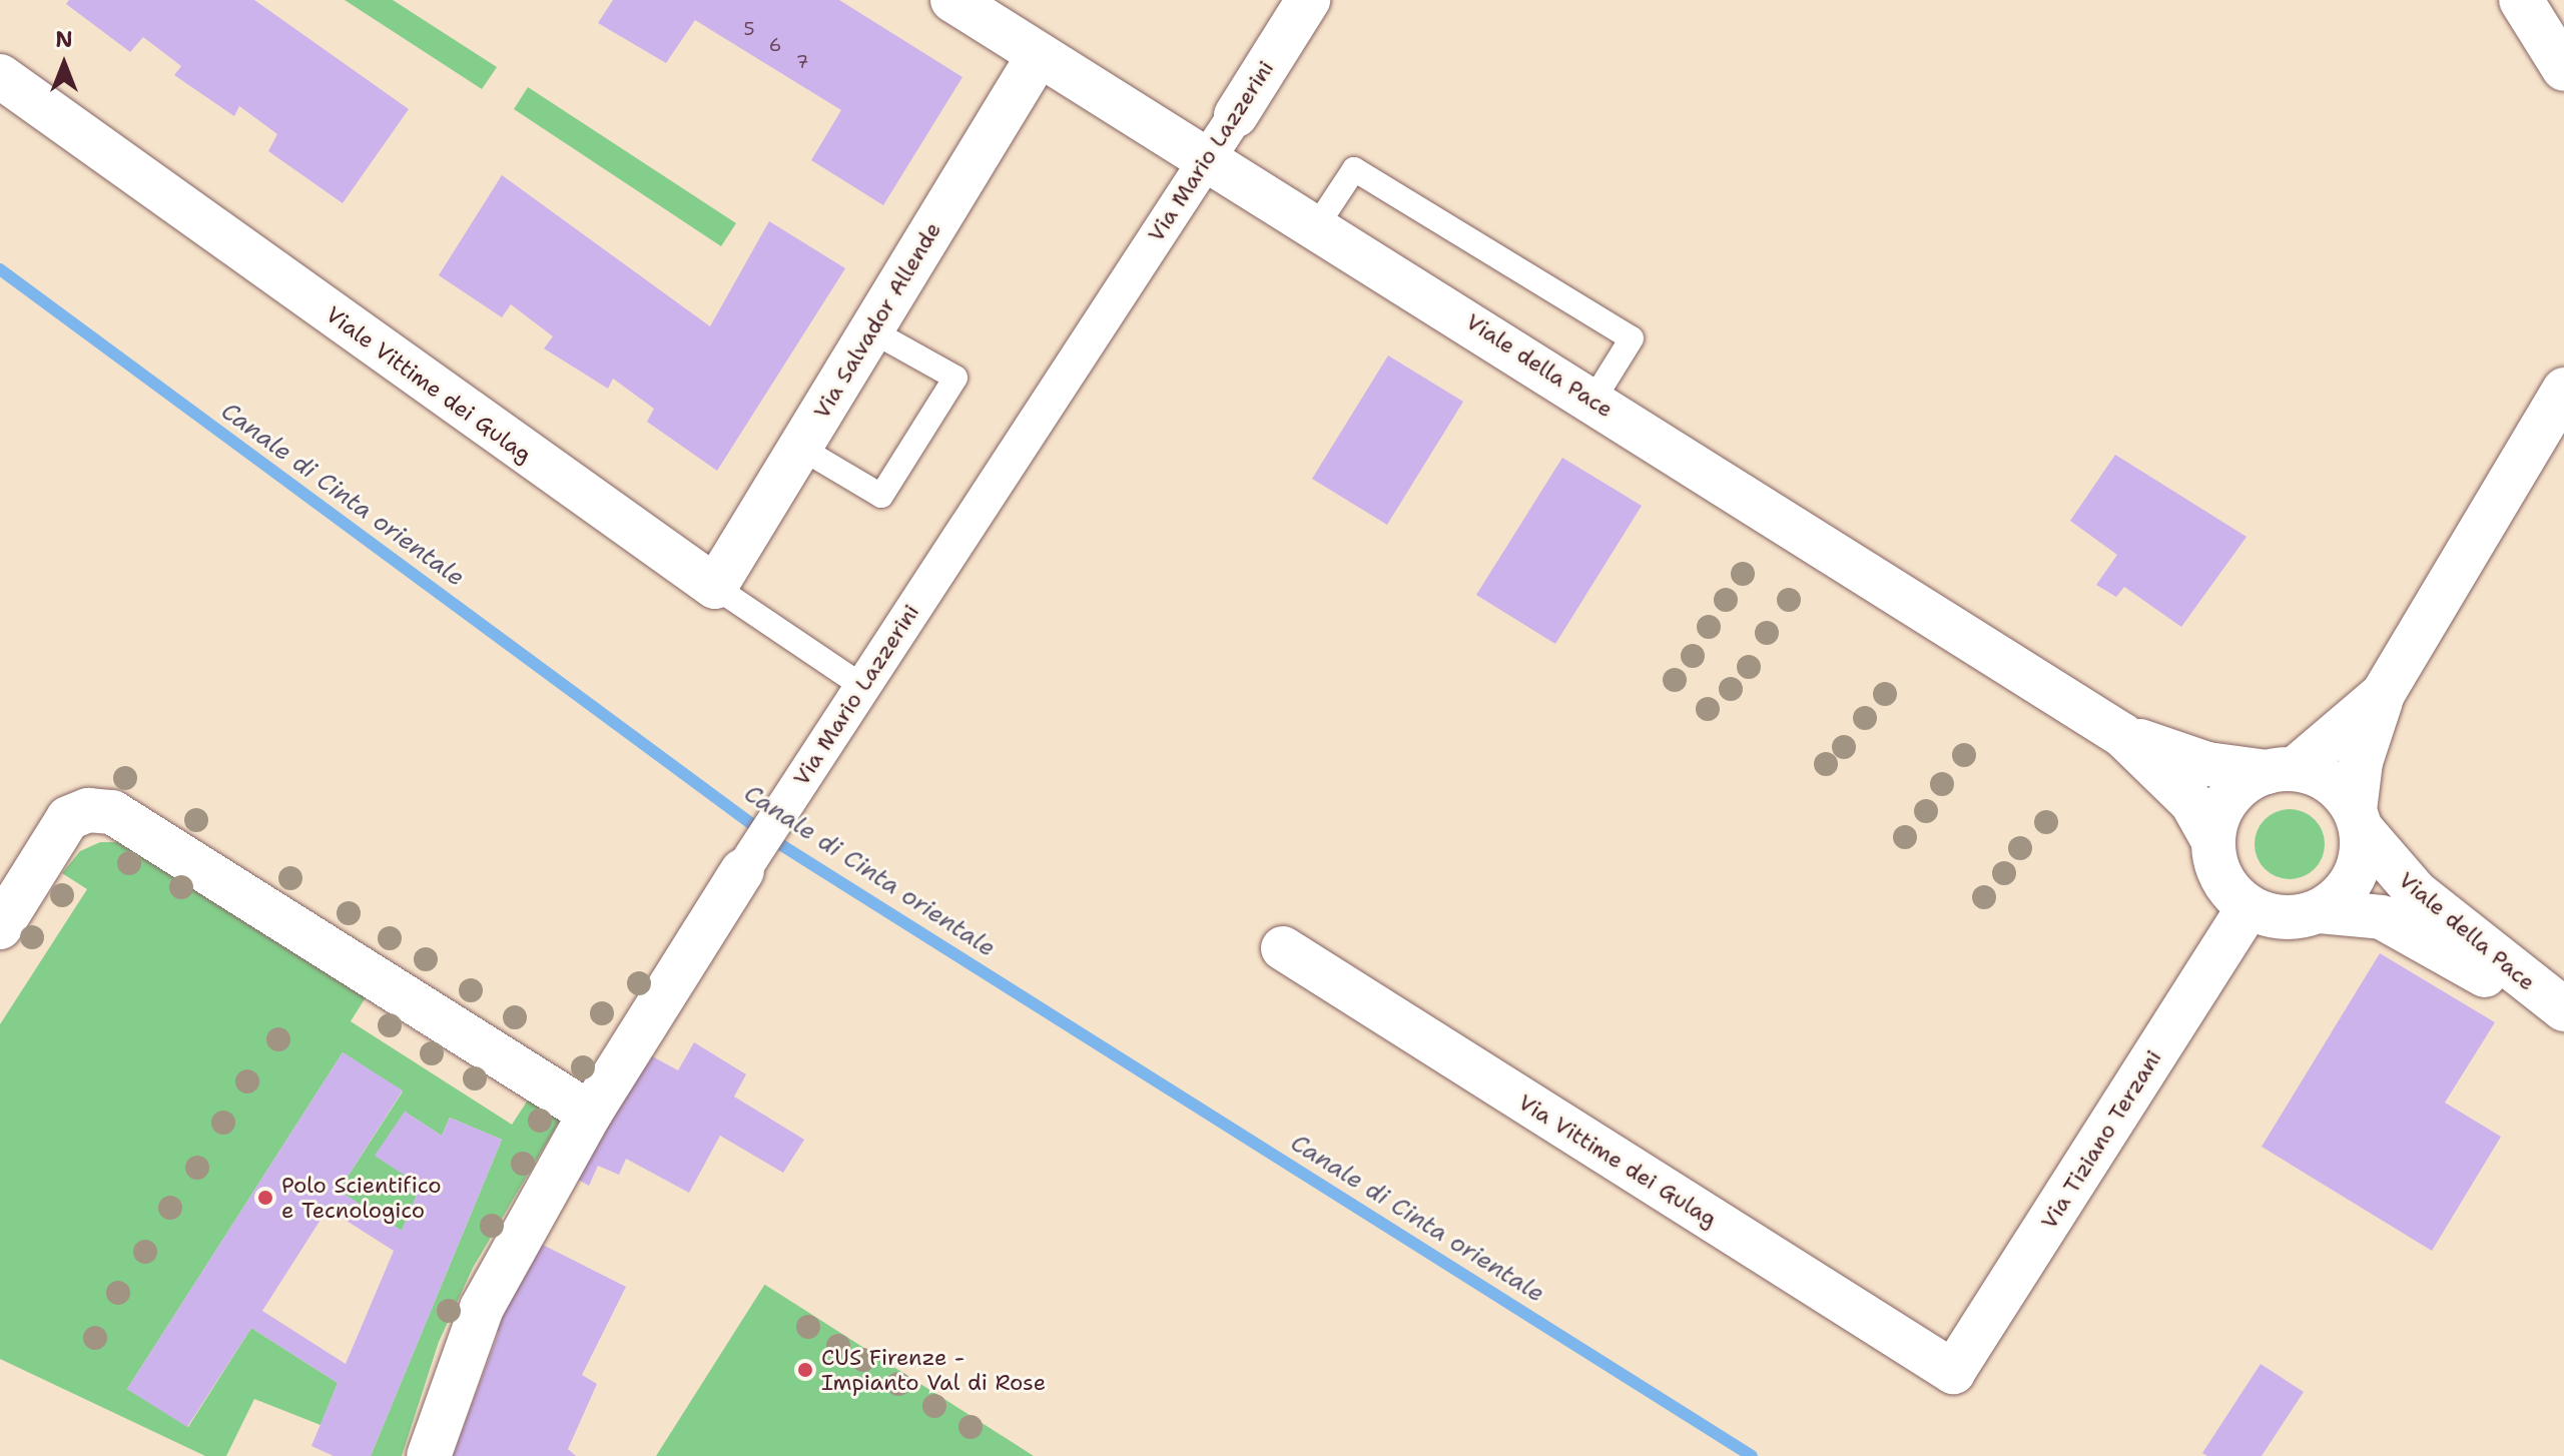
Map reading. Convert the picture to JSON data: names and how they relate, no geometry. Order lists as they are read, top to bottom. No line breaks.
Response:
{"streets":{"street":["Via Mario Lazzerini","Via Salvador Allende","Viale della Pace","Viale Vittime dei Gulag","Via Tiziano Terzani","Via Vittime dei Gulag"]},"crossings":[["Via Mario Lazzerini","Viale della Pace"],["Via Mario Lazzerini","Viale Vittime dei Gulag"],["Via Salvador Allende","Viale della Pace"],["Via Salvador Allende","Viale Vittime dei Gulag"],["Viale della Pace","Via Tiziano Terzani"],["Via Tiziano Terzani","Via Vittime dei Gulag"]],"water":["Canale di Cinta orientale"],"places":["Polo Scientifico e Tecnologico","CUS Firenze - Impianto Val di Rose"],"house_numbers":["5","6","7"],"north":"top"}
